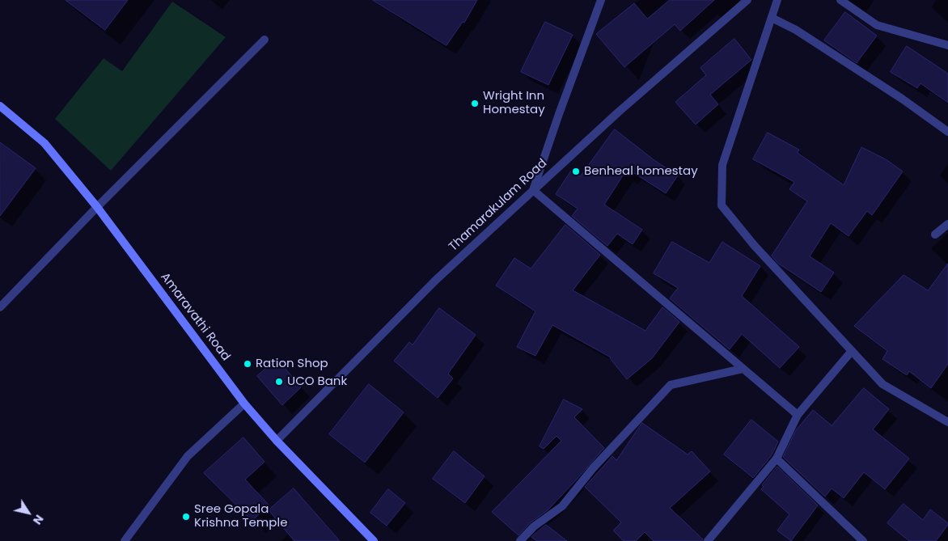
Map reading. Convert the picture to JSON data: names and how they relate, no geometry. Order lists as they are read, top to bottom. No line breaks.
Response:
{"streets":{"main road":["Amaravathi Road"],"street":["Thamarakulam Road"]},"crossings":[["Thamarakulam Road","Amaravathi Road"]],"places":["Wright Inn Homestay","Benheal homestay","Ration Shop","UCO Bank","Sree Gopala Krishna Temple"],"north":"bottom right"}
